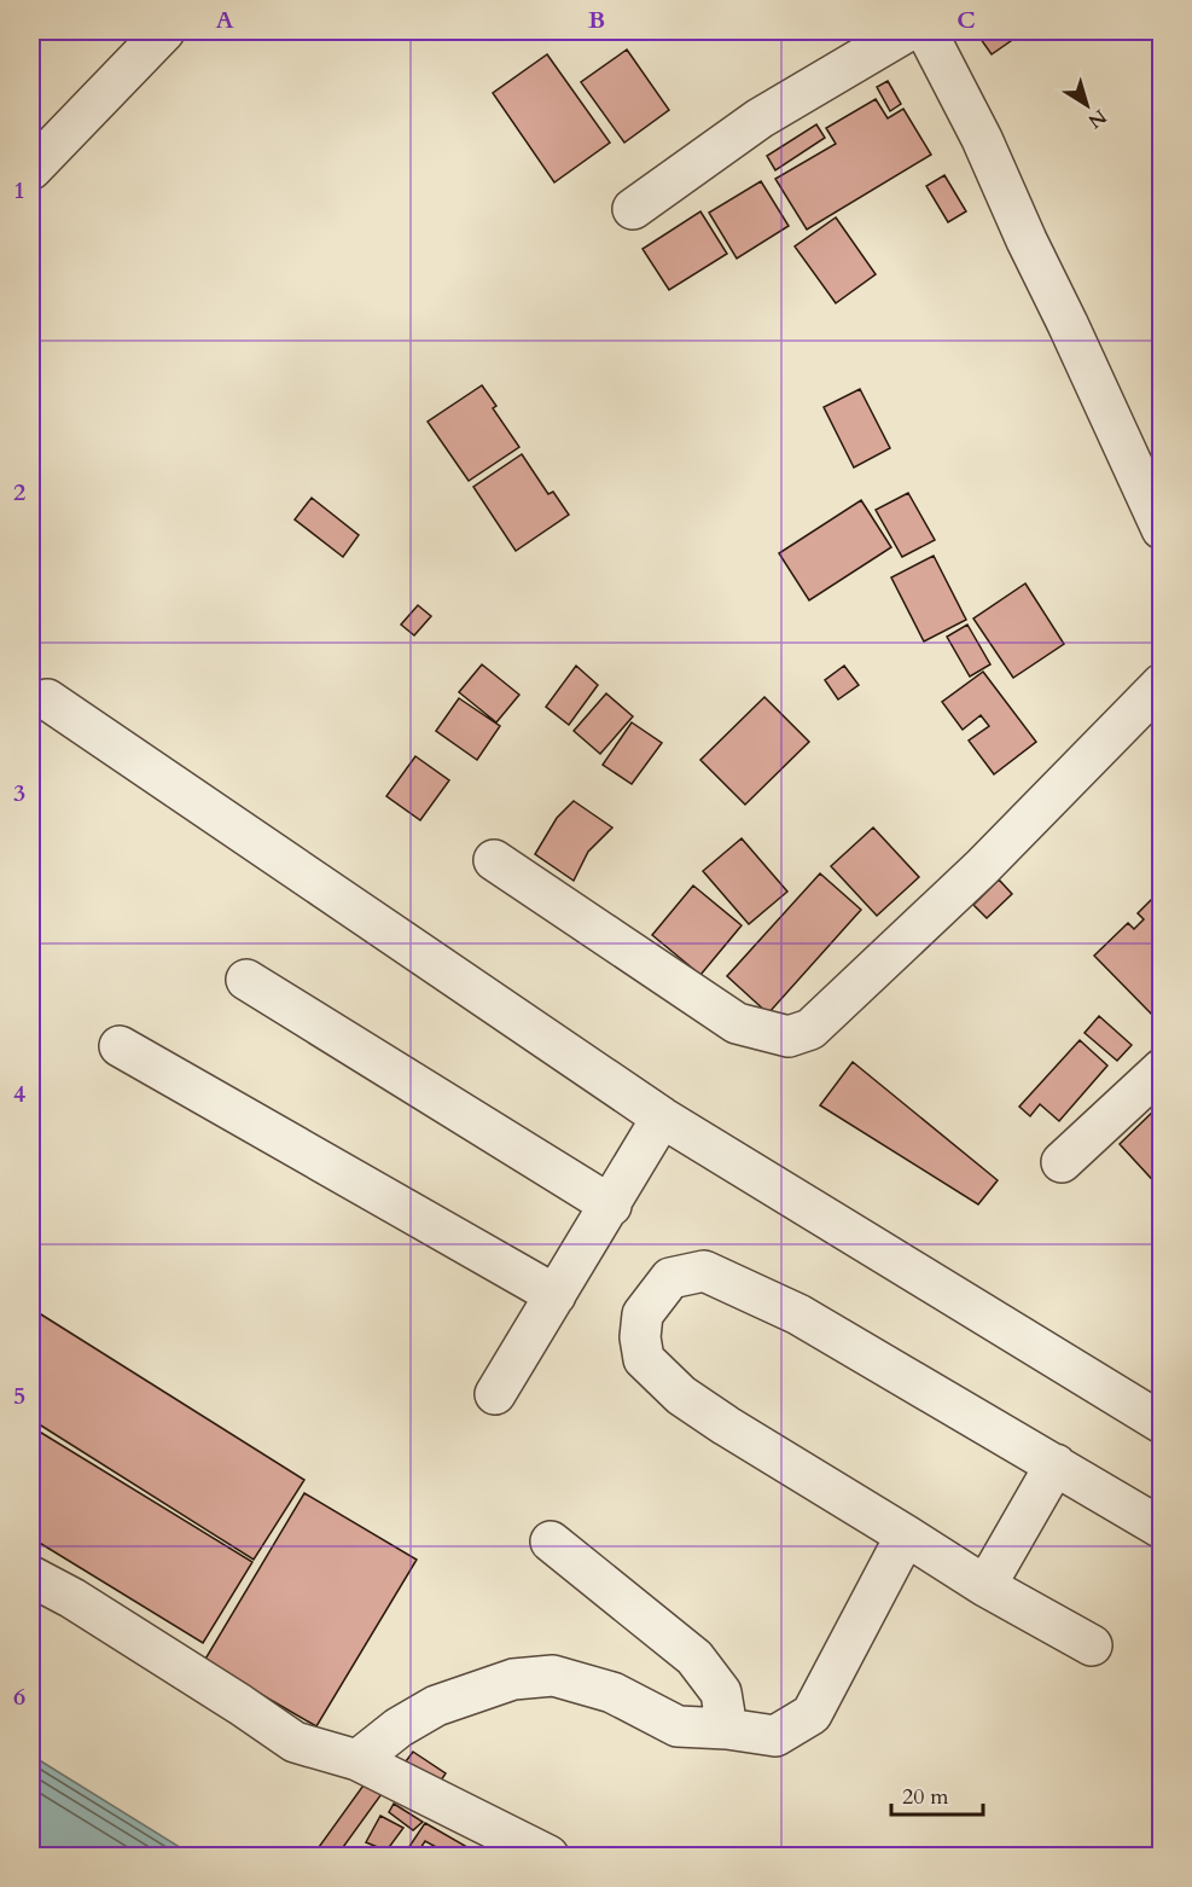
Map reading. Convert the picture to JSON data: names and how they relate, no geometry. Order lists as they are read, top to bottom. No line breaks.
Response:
{"scale_bar":"20 m","north":"bottom right","grid":{"columns":["A","B","C"],"rows":["1","2","3","4","5","6"]}}
